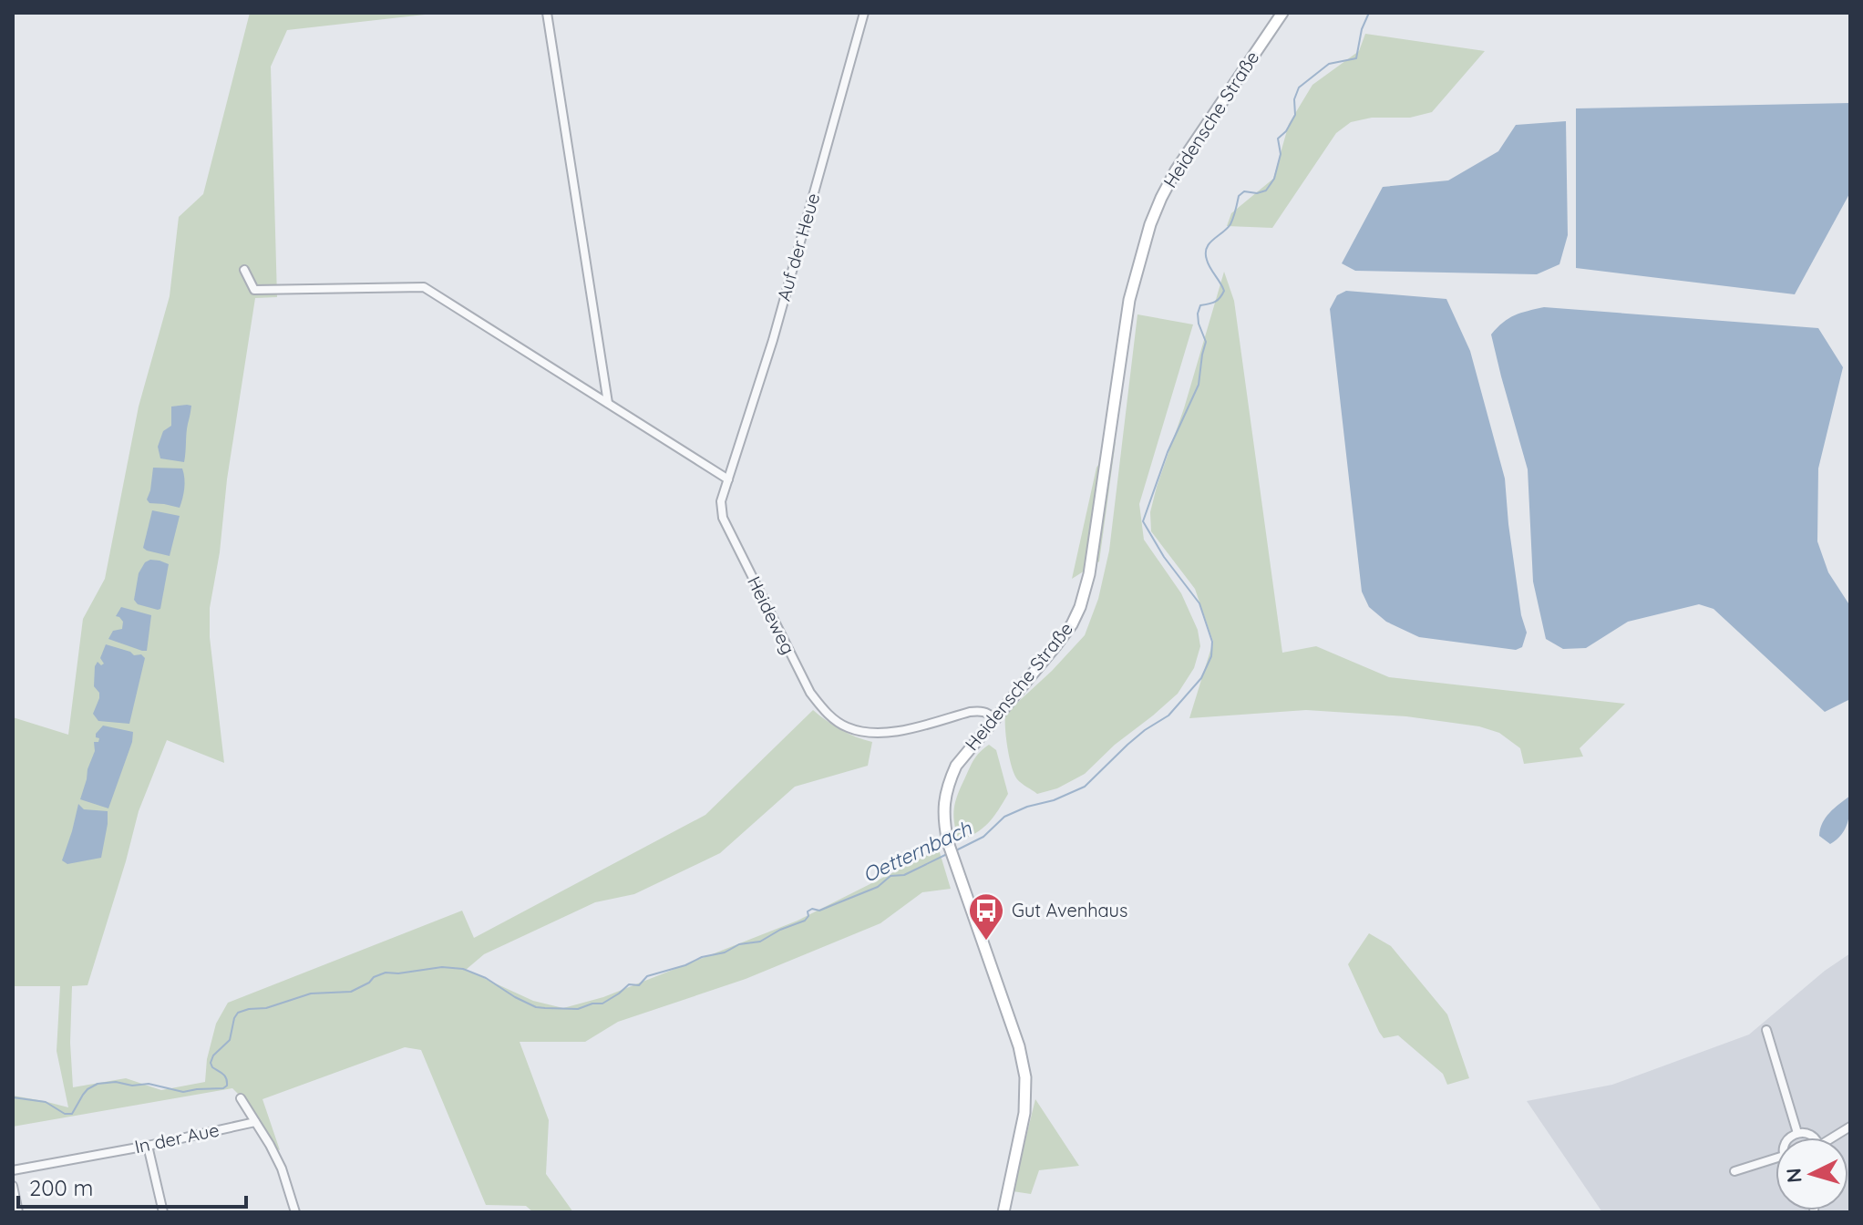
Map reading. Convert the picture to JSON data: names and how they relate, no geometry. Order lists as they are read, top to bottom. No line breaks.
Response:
{"streets":{"main road":["Heidensche Straße"],"street":["Auf der Heue","Heideweg","In der Aue"]},"crossings":[["Heidensche Straße","Heideweg"],["Auf der Heue","Heideweg"]],"water":["Oetternbach"],"places":{"bus stop":["Gut Avenhaus"]},"scale_bar":"200 m","north":"left"}
